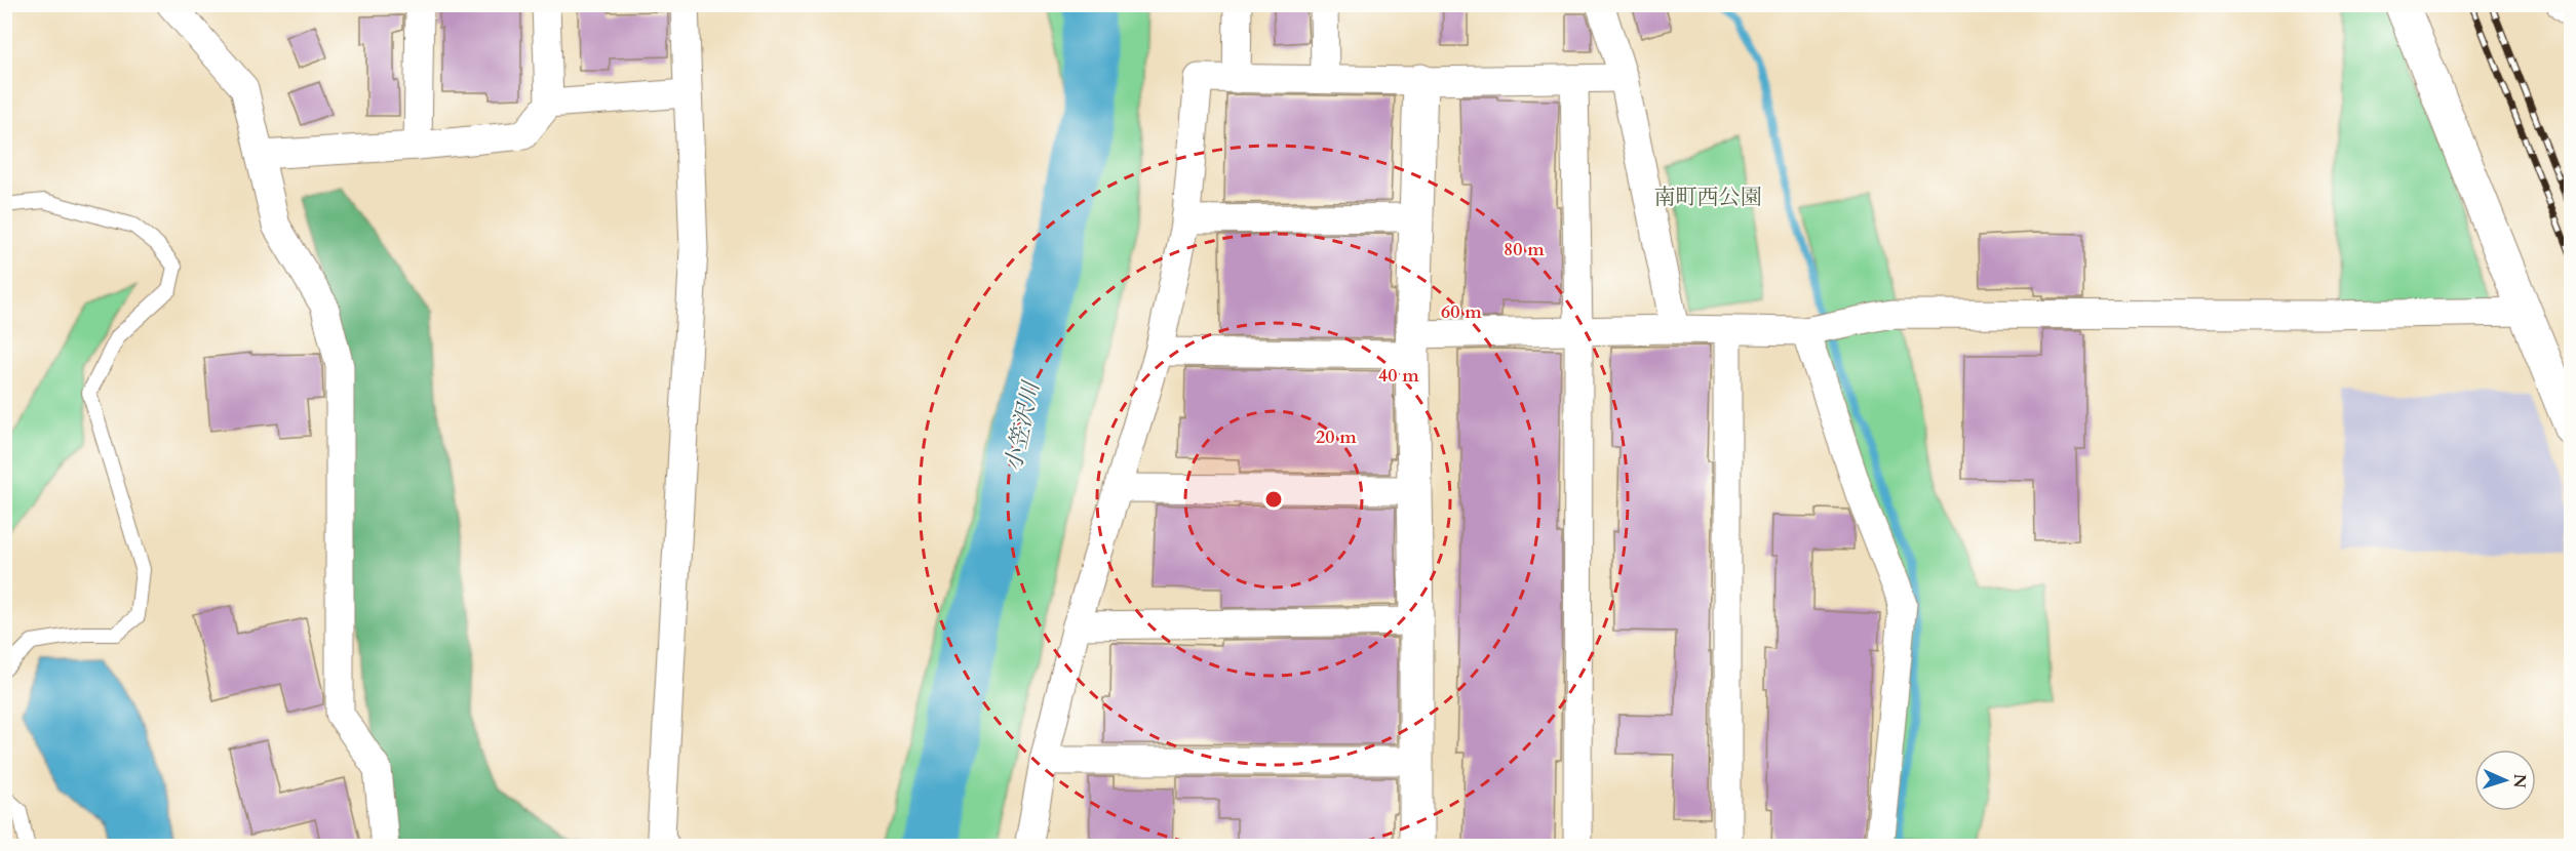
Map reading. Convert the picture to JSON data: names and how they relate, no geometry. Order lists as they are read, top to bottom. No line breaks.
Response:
{"water":["小笠沢川"],"parks":["南町西公園"],"north":"right","rings":["80 m","60 m","40 m","20 m"]}
